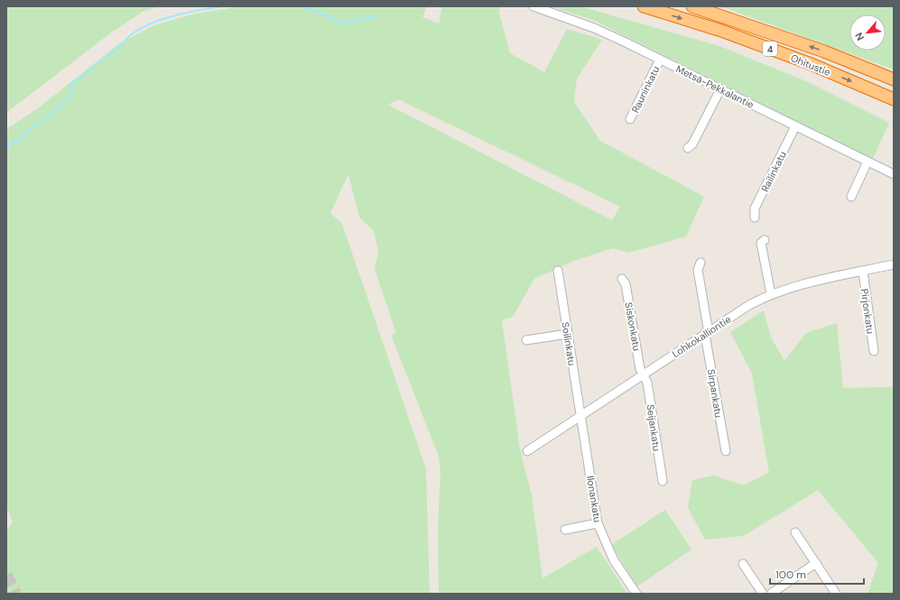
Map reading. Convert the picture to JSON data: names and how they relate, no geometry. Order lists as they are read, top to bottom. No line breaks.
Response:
{"streets":{"highway":["4","Ohitustie"],"street":["Metsä-Pekkalantie","Rauninkatu","Railinkatu","Pirjonkatu","Siskonkatu","Lohkokalliontie","Soilinkatu","Sirpankatu","Seijankatu","Ilonankatu"]},"crossings":[["Metsä-Pekkalantie","Rauninkatu"],["Metsä-Pekkalantie","Railinkatu"],["Pirjonkatu","Lohkokalliontie"],["Siskonkatu","Lohkokalliontie"],["Siskonkatu","Seijankatu"],["Lohkokalliontie","Soilinkatu"],["Lohkokalliontie","Sirpankatu"],["Lohkokalliontie","Seijankatu"],["Lohkokalliontie","Ilonankatu"],["Soilinkatu","Ilonankatu"]],"scale_bar":"100 m","north":"bottom left"}
